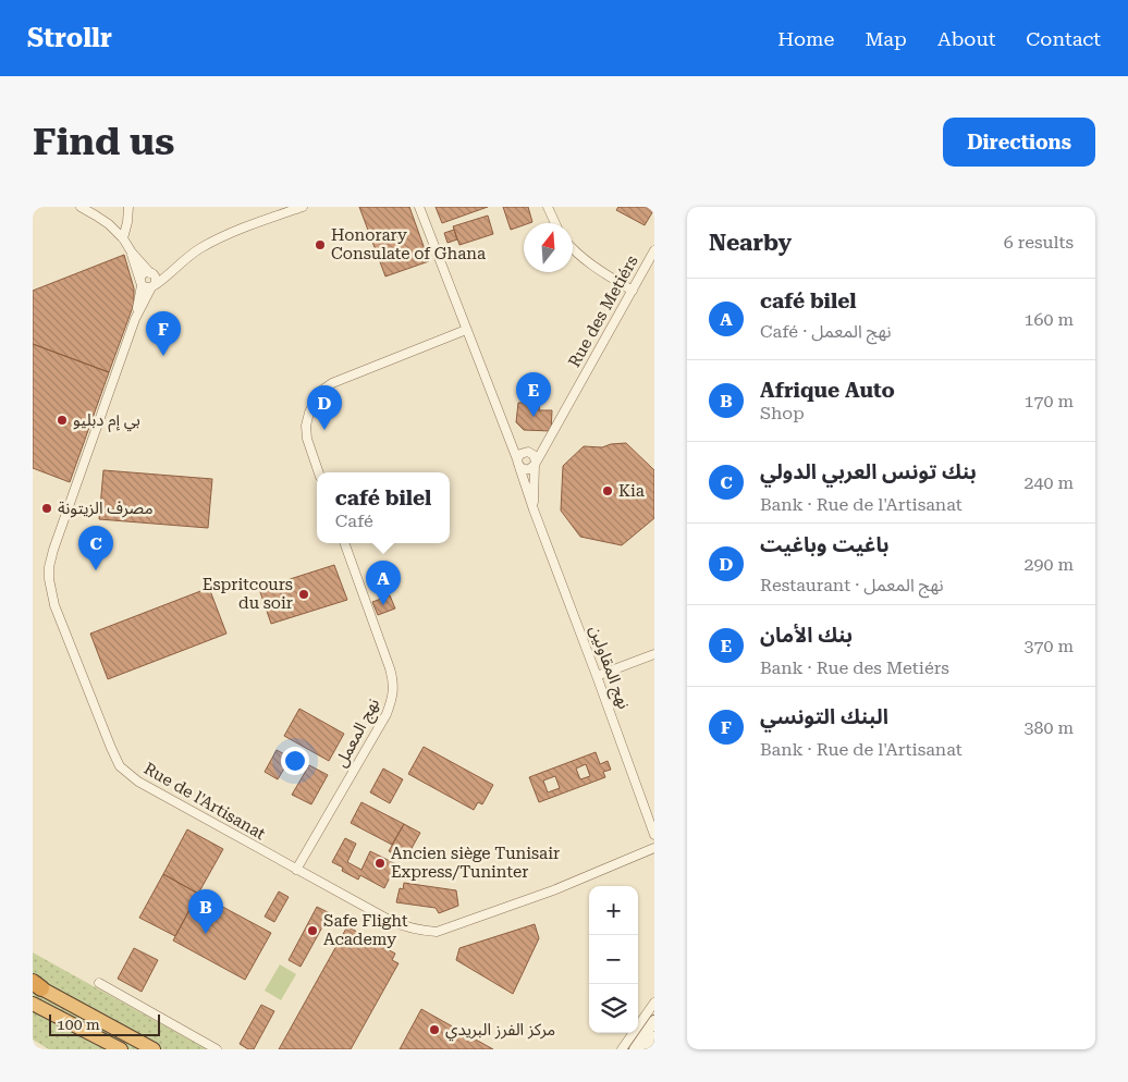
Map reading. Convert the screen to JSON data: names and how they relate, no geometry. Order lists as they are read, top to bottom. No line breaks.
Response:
{"streets":{"street":["Rue des Metiérs","نهج المقاولين","نهج المعمل","Rue de l'Artisanat"]},"crossings":[["Rue des Metiérs","نهج المقاولين"],["نهج المعمل","Rue de l'Artisanat"]],"places":["Honorary Consulate of Ghana","بي إم دبليو","Kia","مصرف الزيتونة","Espritcours du soir","Ancien siège Tunisair Express/Tuninter","Safe Flight Academy","مركز الفرز البريدي"],"scale_bar":"100 m","north":"top","page":{"header":"Strollr","nav":["Home","Map","About","Contact"],"buttons":"Directions","title":"Find us","heading":["Nearby","6 results"],"list":[{"mark":"A","name":"café bilel","note":"Café · نهج المعمل","value":"160 m"},{"mark":"B","name":"Afrique Auto","note":"Shop","value":"170 m"},{"mark":"C","name":"بنك تونس العربي الدولي","note":"Bank · Rue de l'Artisanat","value":"240 m"},{"mark":"D","name":"باغيت وباغيت","note":"Restaurant · نهج المعمل","value":"290 m"},{"mark":"E","name":"بنك الأمان","note":"Bank · Rue des Metiérs","value":"370 m"},{"mark":"F","name":"البنك التونسي","note":"Bank · Rue de l'Artisanat","value":"380 m"}],"pins":["F","E","D","C","A","B"],"popup":["café bilel","Café"],"map_buttons":["+","−"],"scale":"100 m"}}
